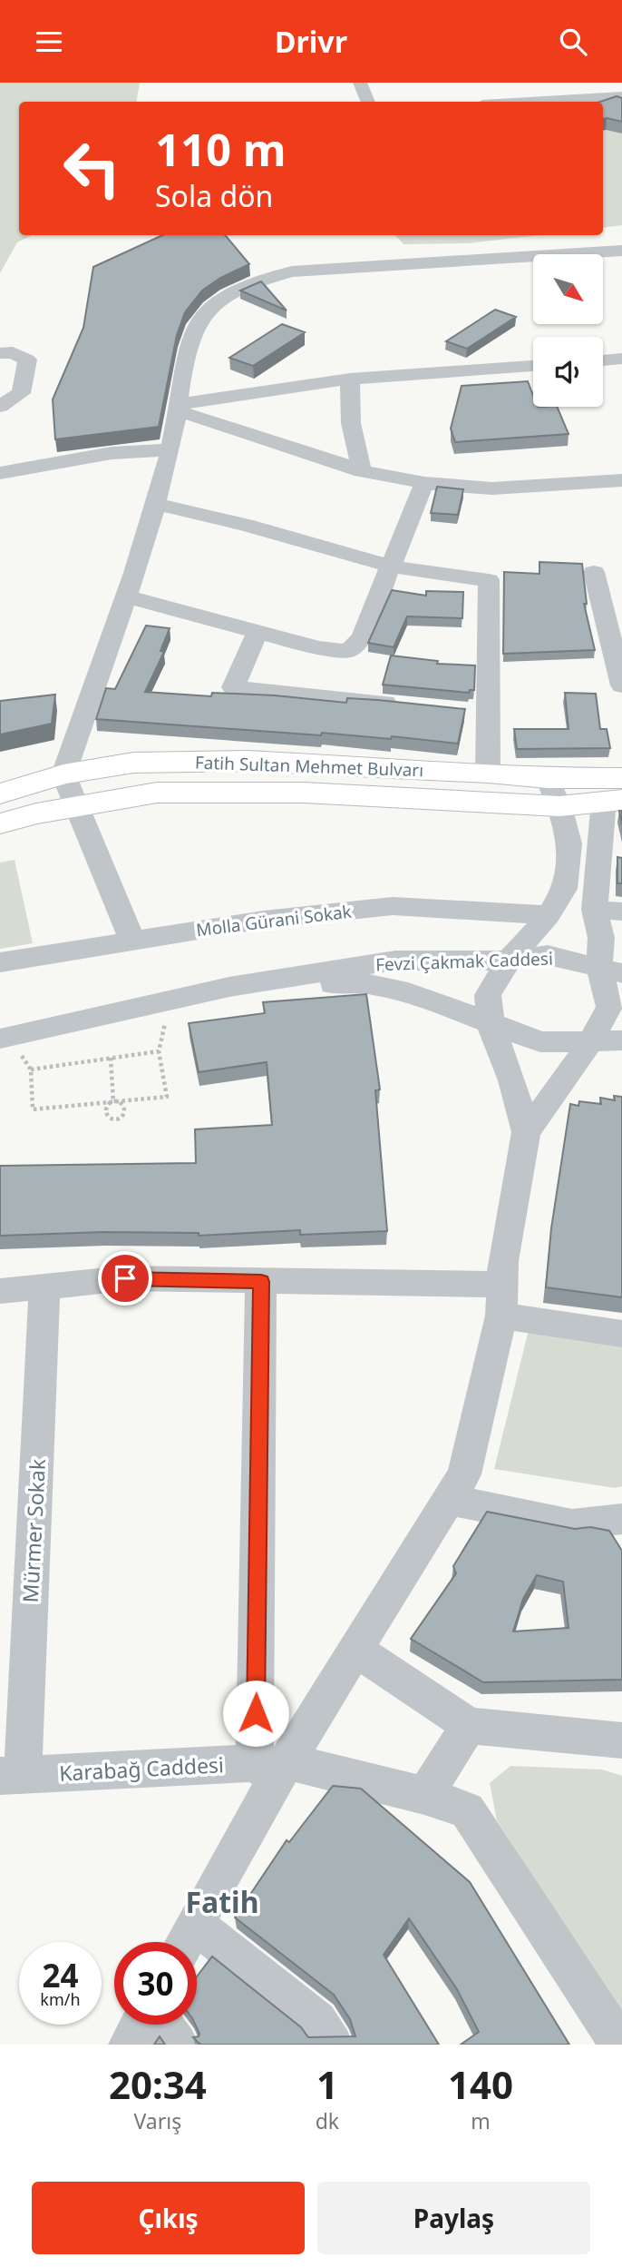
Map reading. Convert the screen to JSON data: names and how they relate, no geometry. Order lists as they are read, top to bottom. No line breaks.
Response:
{"streets":{"main road":["Fatih Sultan Mehmet Bulvarı"],"street":["Molla Gürani Sokak","Fevzi Çakmak Caddesi","Mürmer Sokak","Karabağ Caddesi"]},"crossings":[["Mürmer Sokak","Karabağ Caddesi"]],"districts":["Fatih"],"north":"bottom right","page":{"header":"Drivr","turn":["110 m","Sola dön"],"speed":"24 km/h","limit":"30","eta":["20:34","Varış","1","dk","140","m"],"buttons":["Çıkış","Paylaş"]}}
